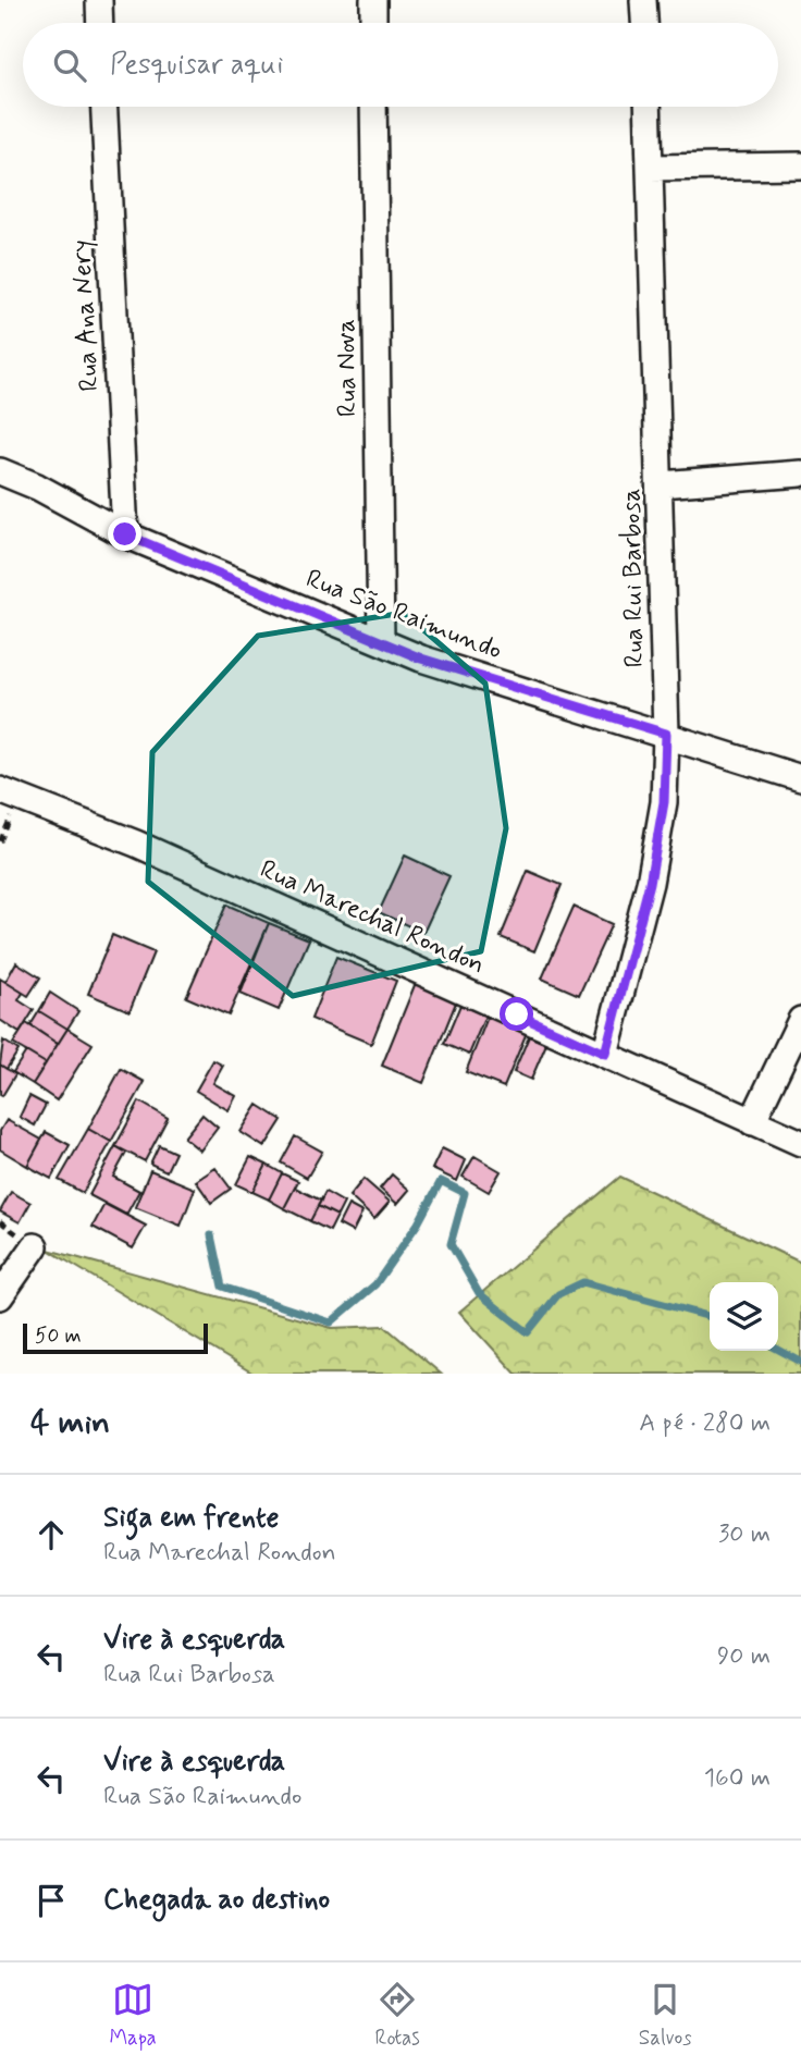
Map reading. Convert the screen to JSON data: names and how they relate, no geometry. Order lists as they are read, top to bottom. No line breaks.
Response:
{"streets":{"street":["Rua Ana Nery","Rua Nova","Rua Rui Barbosa","Rua São Raimundo","Rua Marechal Rondon"]},"crossings":[["Rua Ana Nery","Rua São Raimundo"],["Rua Nova","Rua São Raimundo"],["Rua Rui Barbosa","Rua São Raimundo"],["Rua Rui Barbosa","Rua Marechal Rondon"]],"scale_bar":"50 m","page":{"search":"Pesquisar aqui","scale":"50 m","heading":["4 min","A pé · 280 m"],"list":[["Siga em frente","Rua Marechal Rondon","30 m"],["Vire à esquerda","Rua Rui Barbosa","90 m"],["Vire à esquerda","Rua São Raimundo","160 m"],"Chegada ao destino"],"nav":["Mapa","Rotas","Salvos"]}}
